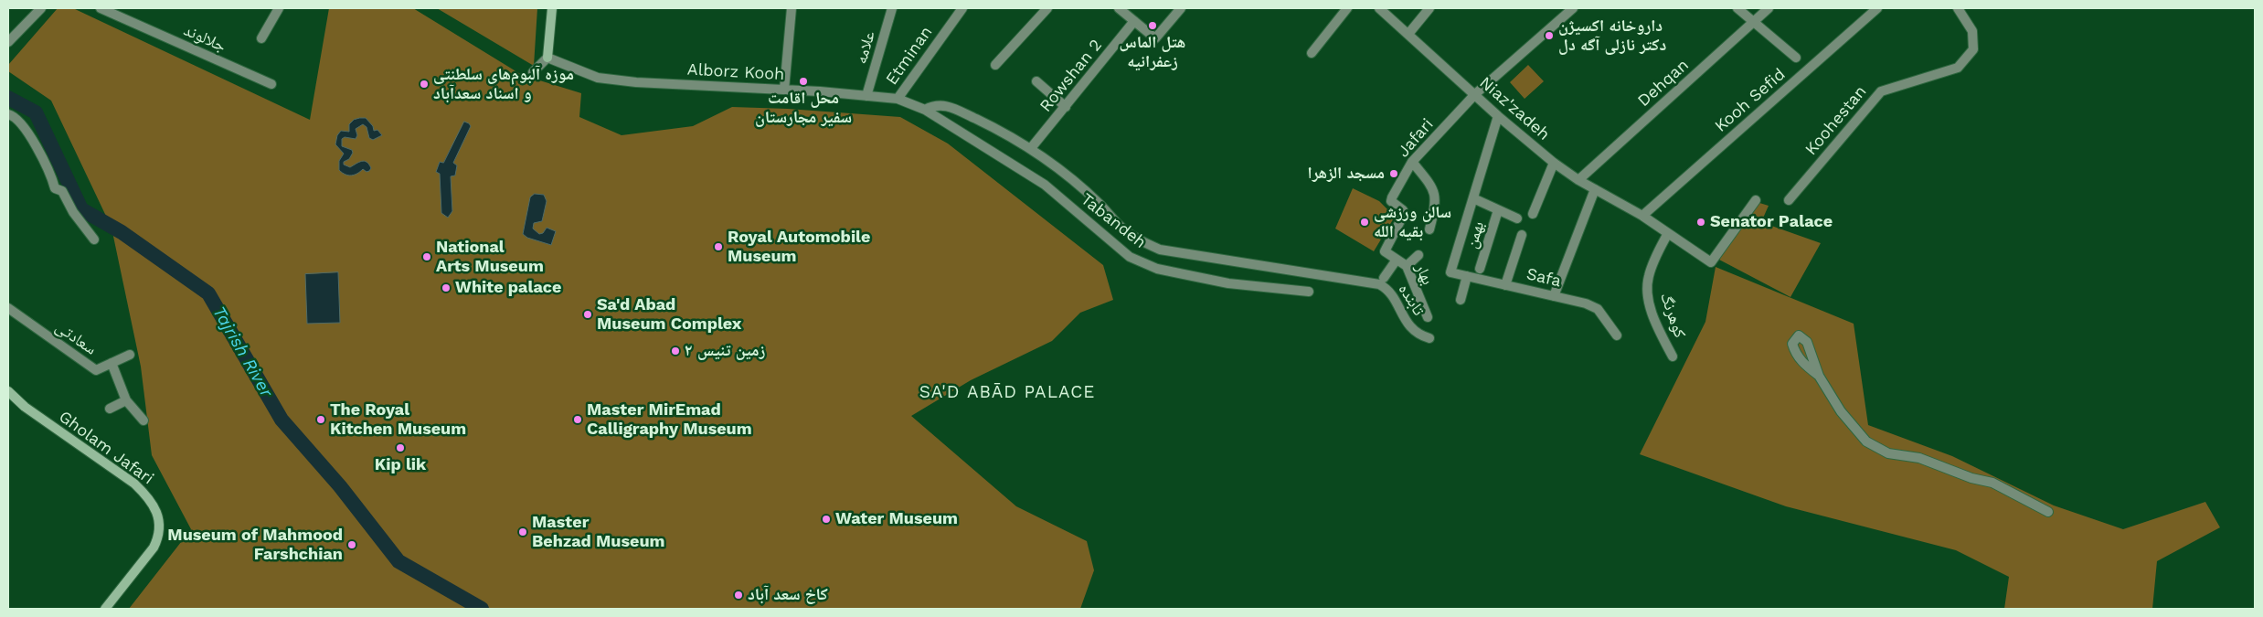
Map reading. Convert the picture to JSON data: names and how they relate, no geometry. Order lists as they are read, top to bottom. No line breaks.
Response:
{"streets":{"main road":["Gholam Jafari"],"street":["جلالوند","علامه","Etminan","Alborz Kooh","Rowshan 2","Dehqan","Kooh Sefid","Niaz'zadeh","Koohestan","Jafari","Tabandeh","بهمن","بهار","Safa","تابنده","کوهرنگ","سعادتی"]},"crossings":[["علامه","Alborz Kooh"],["Etminan","Alborz Kooh"],["Alborz Kooh","Tabandeh"],["Alborz Kooh","تابنده"],["Rowshan 2","تابنده"],["Dehqan","Niaz'zadeh"],["Kooh Sefid","Niaz'zadeh"],["Niaz'zadeh","Jafari"],["Niaz'zadeh","کوهرنگ"],["Jafari","بهار"],["Tabandeh","تابنده"]],"districts":["SA'D ABĀD PALACE"],"water":["Tajrish River"],"places":["هتل الماس زعفرانیه","داروخانه اکسیژن دکتر نازلی آگه دل","محل اقامت سفیر مجارستان","موزه آلبوم‌های سلطنتی و اسناد سعدآباد","مسجد الزهرا","سالن ورزشی بقیه الله","Senator Palace","Royal Automobile Museum","National Arts Museum","White palace","Sa'd Abad Museum Complex","زمین تنیس ۲","The Royal Kitchen Museum","Master MirEmad Calligraphy Museum","Kip lik","Water Museum","Master Behzad Museum","Museum of Mahmood Farshchian","کاخ سعد آباد"]}
